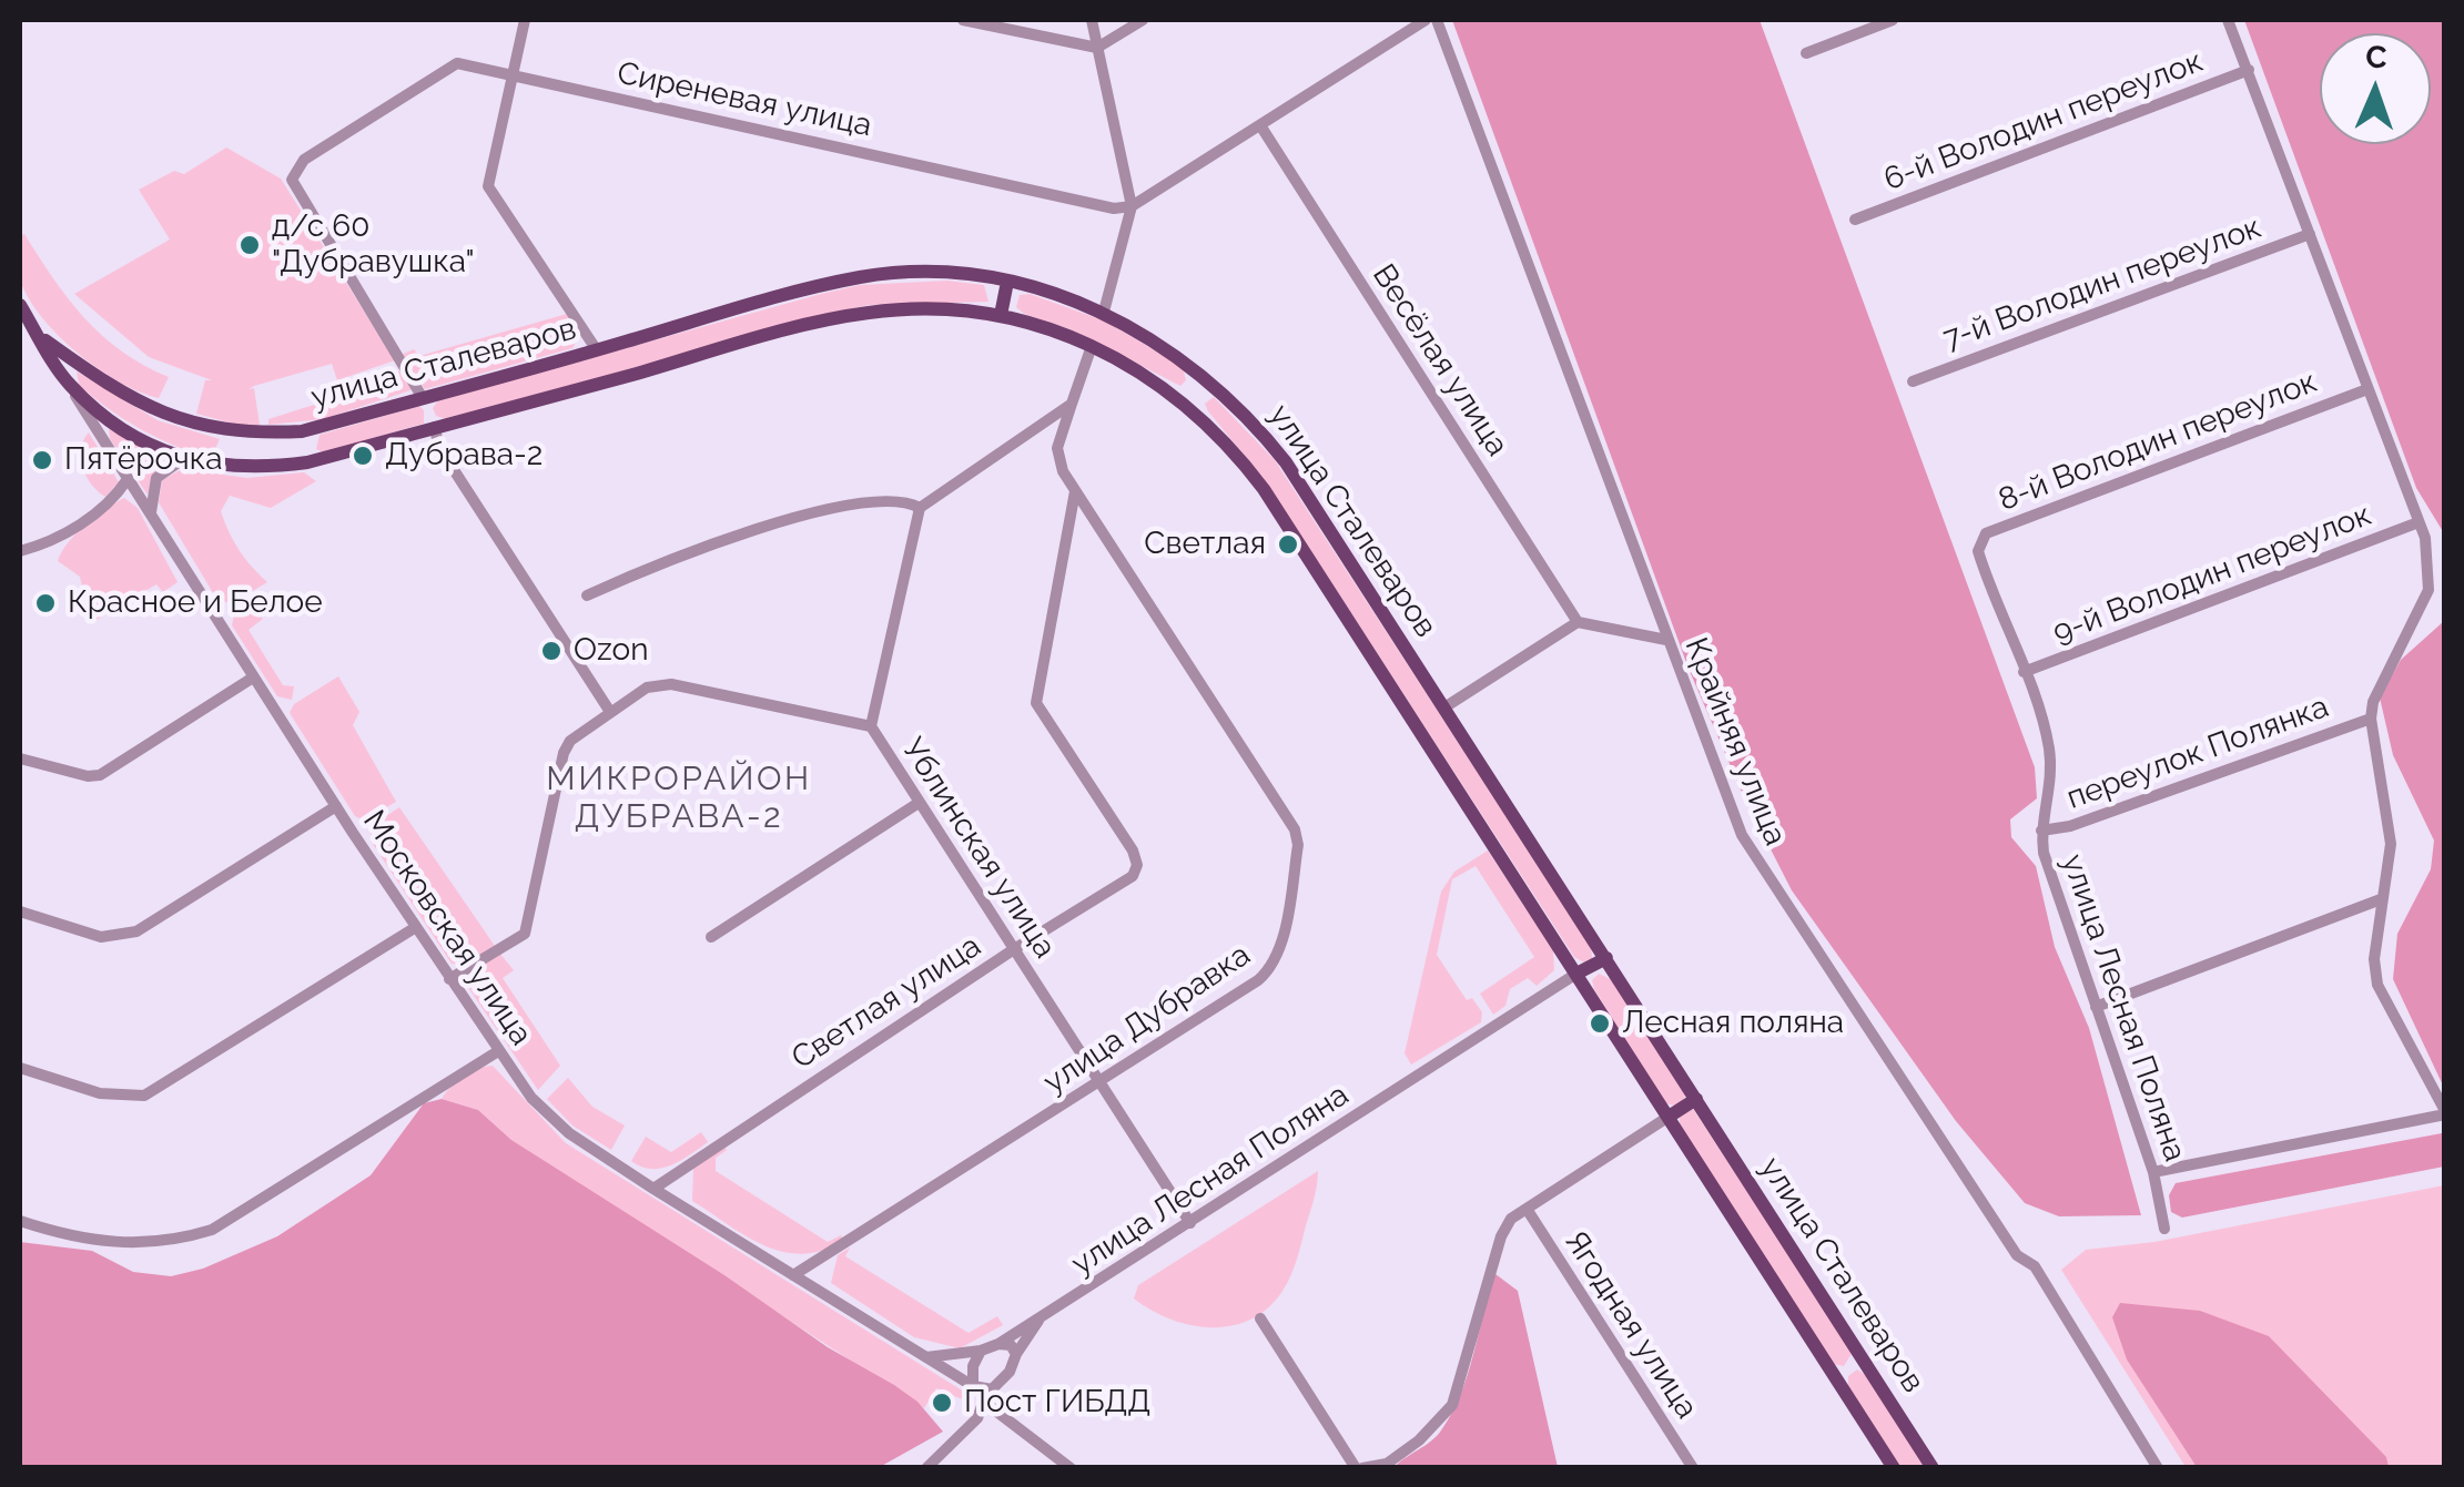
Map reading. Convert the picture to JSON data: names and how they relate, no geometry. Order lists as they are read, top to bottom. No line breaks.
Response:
{"streets":{"main road":["улица Сталеваров"],"street":["Сиреневая улица","6-й Володин переулок","7-й Володин переулок","Весёлая улица","8-й Володин переулок","9-й Володин переулок","Крайняя улица","переулок Полянка","Ублинская улица","Московская улица","Светлая улица","улица Лесная Поляна","улица Дубравка","Ягодная улица"]},"crossings":[["Сиреневая улица","улица Сталеваров"],["улица Сталеваров","Московская улица"],["улица Сталеваров","улица Лесная Поляна"],["8-й Володин переулок","улица Лесная Поляна"],["9-й Володин переулок","улица Лесная Поляна"],["переулок Полянка","улица Лесная Поляна"],["Ублинская улица","Светлая улица"],["Ублинская улица","улица Лесная Поляна"],["Ублинская улица","улица Дубравка"],["Московская улица","Светлая улица"],["Московская улица","улица Лесная Поляна"],["Московская улица","улица Дубравка"],["Светлая улица","улица Дубравка"]],"districts":["МИКРОРАЙОН ДУБРАВА-2"],"places":["д/с 60 \"Дубравушка\"","Дубрава-2","Пятёрочка","Светлая","Красное и Белое","Ozon","Лесная поляна","Пост ГИБДД"],"north":"top"}
